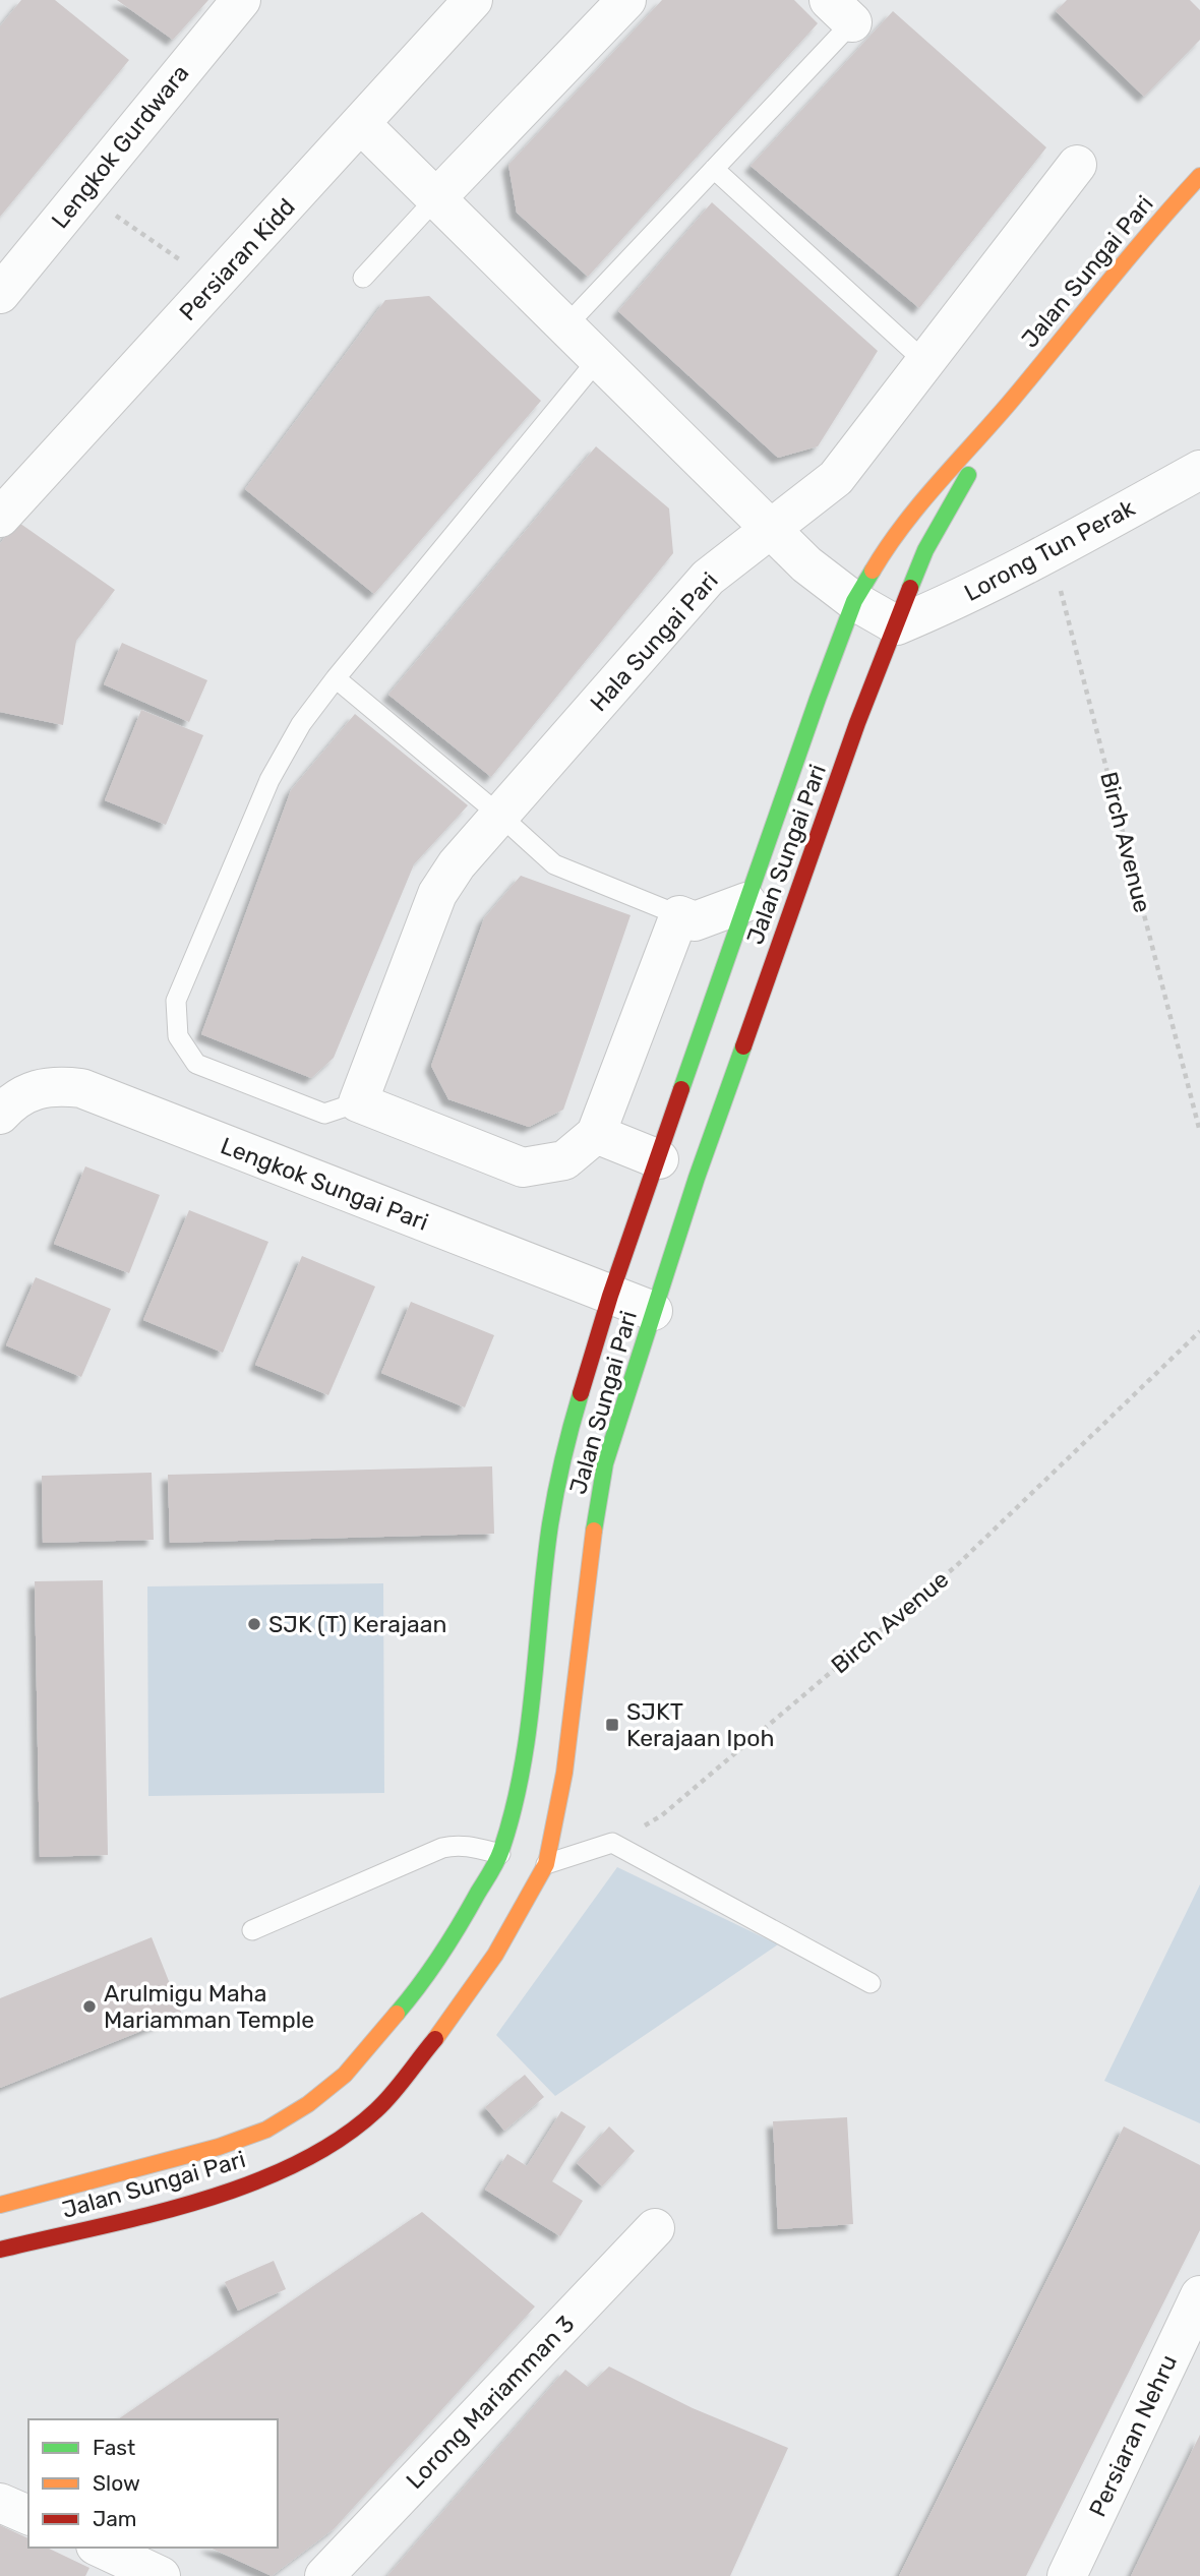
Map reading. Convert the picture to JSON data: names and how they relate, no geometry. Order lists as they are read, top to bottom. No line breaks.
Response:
{"streets":{"main road":["Jalan Sungai Pari"],"street":["Lengkok Gurdwara","Persiaran Kidd","Lorong Tun Perak","Hala Sungai Pari","Lengkok Sungai Pari","Lorong Mariamman 3","Persiaran Nehru"],"path":["Birch Avenue"]},"crossings":[["Jalan Sungai Pari","Lorong Tun Perak"],["Jalan Sungai Pari","Lengkok Sungai Pari"],["Lorong Tun Perak","Birch Avenue"]],"places":{"other":["SJK (T) Kerajaan","Arulmigu Maha Mariamman Temple"],"transit":["SJKT Kerajaan Ipoh"]},"legend":["Fast","Slow","Jam"]}
